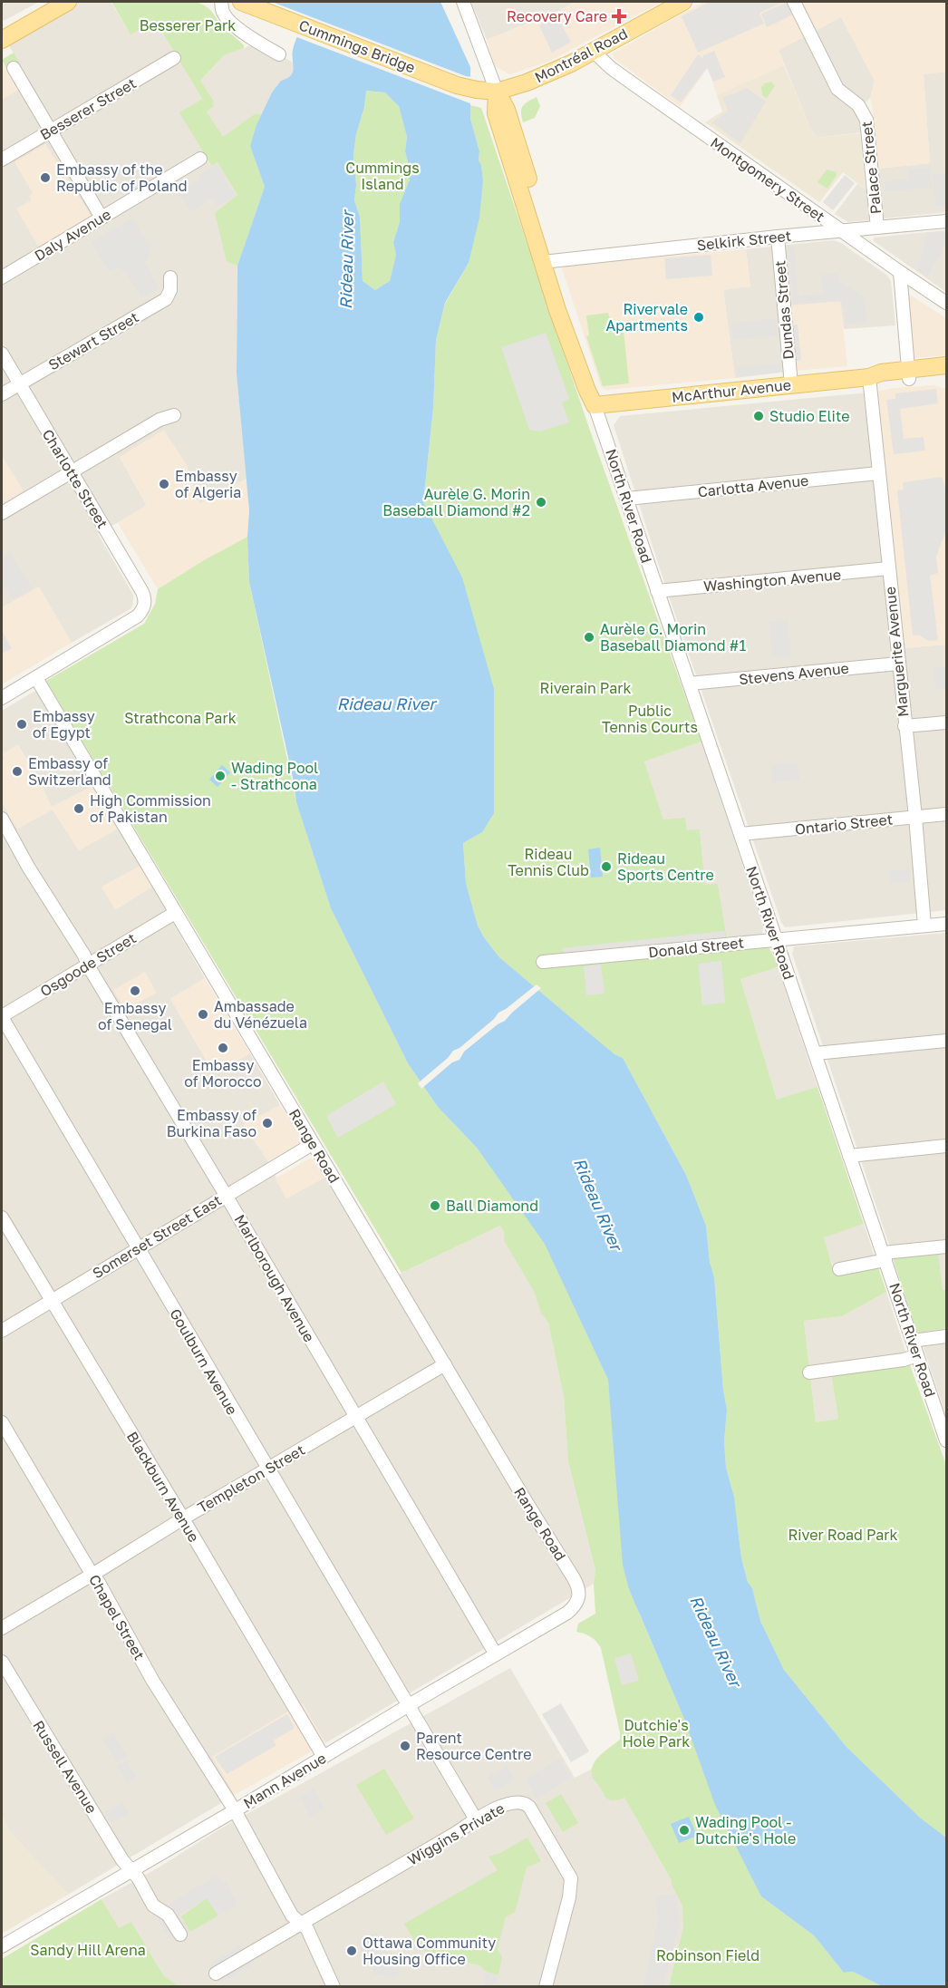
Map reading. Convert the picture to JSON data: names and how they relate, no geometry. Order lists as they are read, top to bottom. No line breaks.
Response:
{"streets":{"main road":["Cummings Bridge","Montréal Road","McArthur Avenue","North River Road"],"street":["Besserer Street","Palace Street","Montgomery Street","Daly Avenue","Selkirk Street","Dundas Street","Stewart Street","Charlotte Street","Carlotta Avenue","Washington Avenue","Marguerite Avenue","Stevens Avenue","Ontario Street","Donald Street","Osgoode Street","Range Road","Somerset Street East","Marlborough Avenue","Goulburn Avenue","Templeton Street","Blackburn Avenue","Chapel Street","Russell Avenue","Mann Avenue","Wiggins Private"]},"crossings":[["Cummings Bridge","Montréal Road"],["Montréal Road","Montgomery Street"],["Montréal Road","North River Road"],["Palace Street","Selkirk Street"],["Montgomery Street","Selkirk Street"],["Selkirk Street","Dundas Street"],["Selkirk Street","North River Road"],["Dundas Street","McArthur Avenue"],["Stewart Street","Charlotte Street"],["McArthur Avenue","North River Road"],["McArthur Avenue","Marguerite Avenue"],["Charlotte Street","Range Road"],["Carlotta Avenue","North River Road"],["Carlotta Avenue","Marguerite Avenue"],["North River Road","Washington Avenue"],["North River Road","Stevens Avenue"],["North River Road","Ontario Street"],["North River Road","Donald Street"],["Washington Avenue","Marguerite Avenue"],["Marguerite Avenue","Stevens Avenue"],["Marguerite Avenue","Ontario Street"],["Marguerite Avenue","Donald Street"],["Osgoode Street","Range Road"],["Osgoode Street","Marlborough Avenue"],["Osgoode Street","Goulburn Avenue"],["Range Road","Somerset Street East"],["Range Road","Templeton Street"],["Range Road","Mann Avenue"],["Somerset Street East","Marlborough Avenue"],["Somerset Street East","Goulburn Avenue"],["Somerset Street East","Blackburn Avenue"],["Marlborough Avenue","Templeton Street"],["Marlborough Avenue","Mann Avenue"],["Goulburn Avenue","Templeton Street"],["Goulburn Avenue","Mann Avenue"],["Goulburn Avenue","Wiggins Private"],["Templeton Street","Blackburn Avenue"],["Templeton Street","Chapel Street"],["Blackburn Avenue","Mann Avenue"],["Chapel Street","Mann Avenue"],["Chapel Street","Wiggins Private"],["Russell Avenue","Mann Avenue"]],"water":["Rideau River"],"parks":["Besserer Park","Cummings Island","Riverain Park","Public Tennis Courts","Strathcona Park","Rideau Tennis Club","River Road Park","Dutchie's Hole Park","Sandy Hill Arena","Robinson Field"],"places":{"health":["Recovery Care"],"other":["Embassy of the Republic of Poland","Rivervale Apartments","Studio Elite","Embassy of Algeria","Aurèle G. Morin Baseball Diamond #2","Aurèle G. Morin Baseball Diamond #1","Embassy of Egypt","Embassy of Switzerland","Wading Pool - Strathcona","High Commission of Pakistan","Rideau Sports Centre","Embassy of Senegal","Ambassade du Vénézuela","Embassy of Morocco","Embassy of Burkina Faso","Ball Diamond","Parent Resource Centre","Wading Pool - Dutchie's Hole","Ottawa Community Housing Office"]}}
